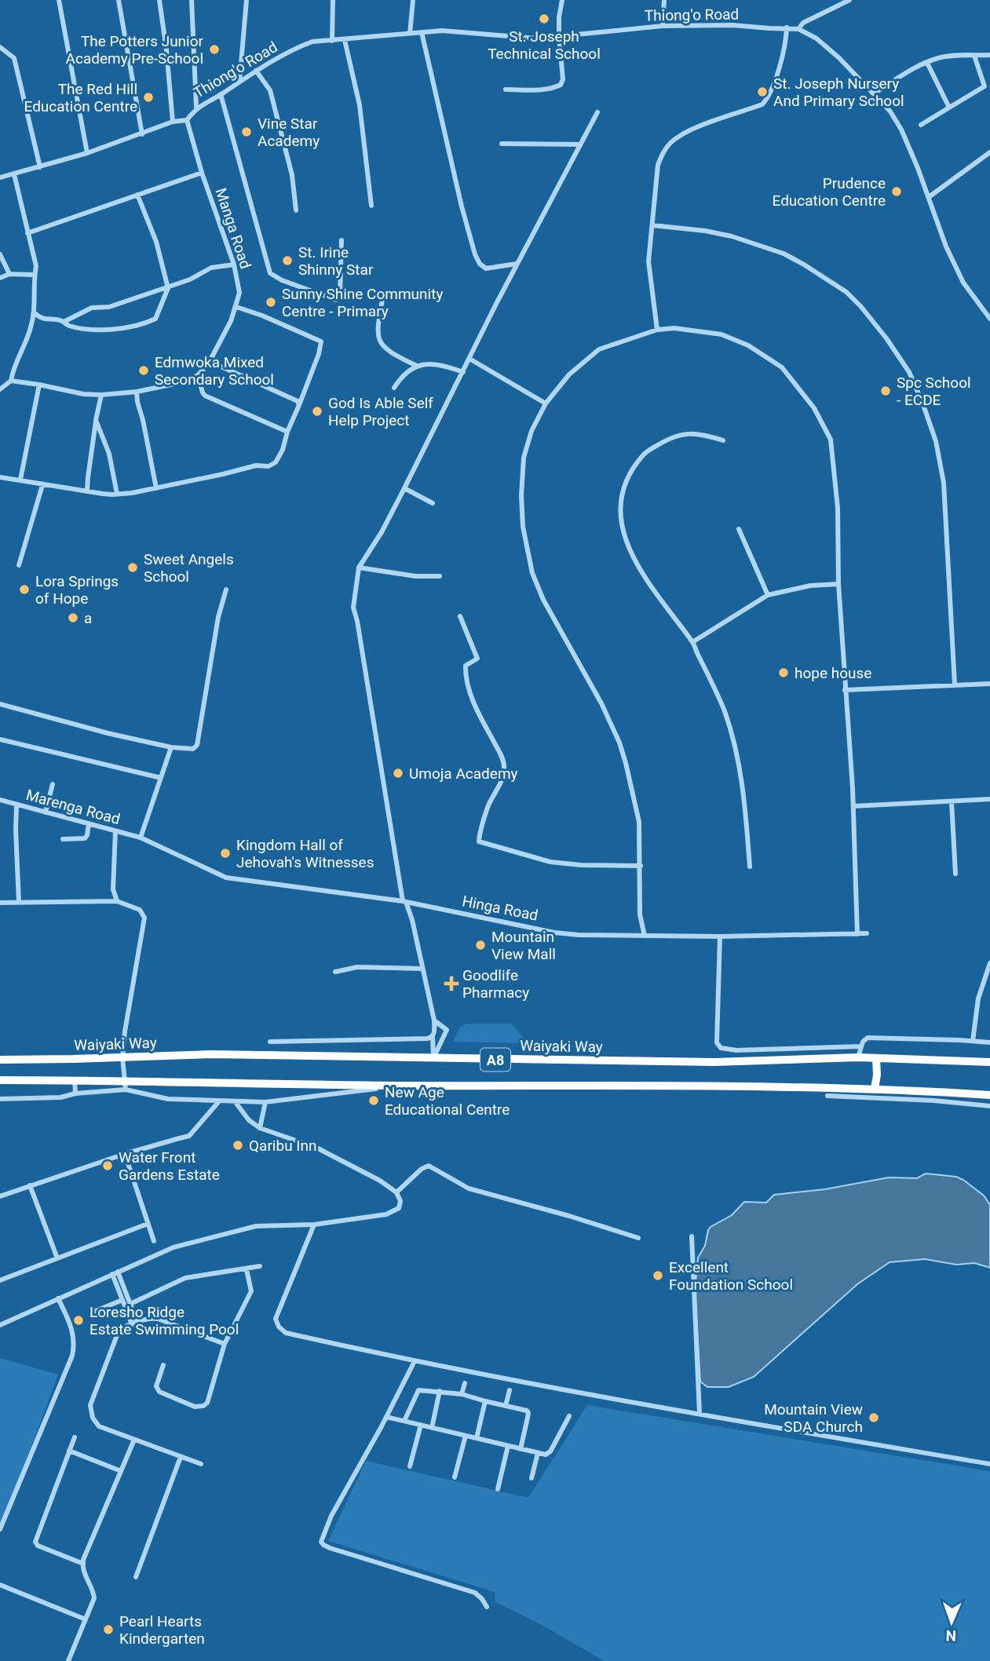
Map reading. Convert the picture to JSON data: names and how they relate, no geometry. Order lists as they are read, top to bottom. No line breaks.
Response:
{"streets":{"highway":["Waiyaki Way","A8"],"street":["Thiong'o Road","Manga Road","Marenga Road","Hinga Road"]},"crossings":[["Thiong'o Road","Manga Road"],["Marenga Road","Hinga Road"]],"places":{"other":["St. Joseph Technical School","The Potters Junior Academy Pre-School","St. Joseph Nursery And Primary School","The Red Hill Education Centre","Vine Star Academy","Prudence Education Centre","St. Irine Shinny Star","Sunny Shine Community Centre - Primary","Edmwoka Mixed Secondary School","Spc School - ECDE","God Is Able Self Help Project","Sweet Angels School","Lora Springs of Hope","a","hope house","Umoja Academy","Kingdom Hall of Jehovah's Witnesses","Mountain View Mall","New Age Educational Centre","Qaribu Inn","Water Front Gardens Estate","Excellent Foundation School","Loresho Ridge Estate Swimming Pool","Mountain View SDA Church","Pearl Hearts Kindergarten"],"health":["Goodlife Pharmacy"]},"north":"bottom"}
